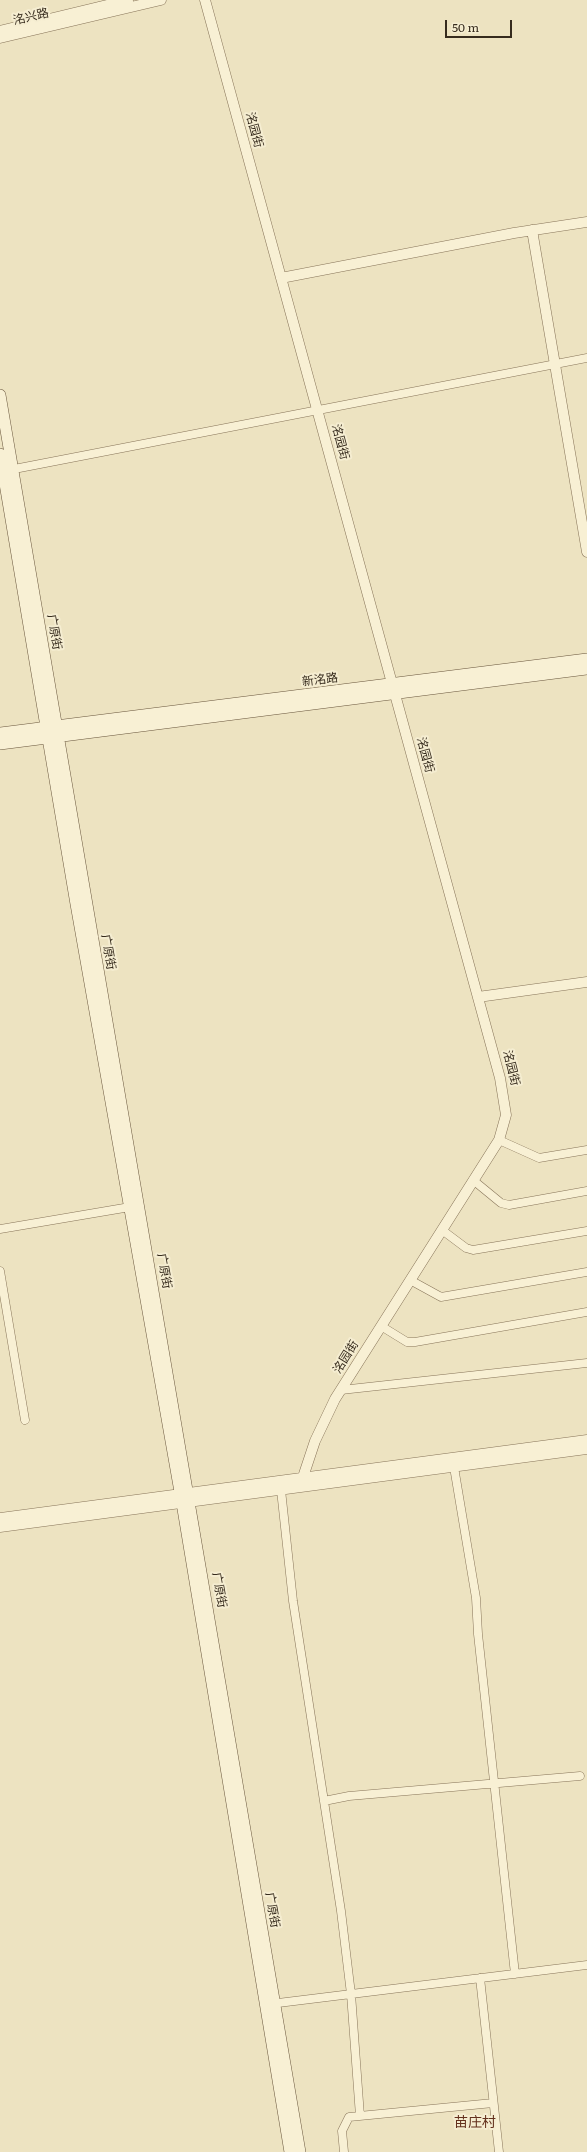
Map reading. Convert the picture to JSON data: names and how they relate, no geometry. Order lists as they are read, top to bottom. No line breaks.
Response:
{"streets":{"main road":["广原街","新洺路"],"street":["洺兴路","洺园街"]},"crossings":[["洺园街","新洺路"],["广原街","新洺路"]],"districts":["苗庄村"],"scale_bar":"50 m"}
